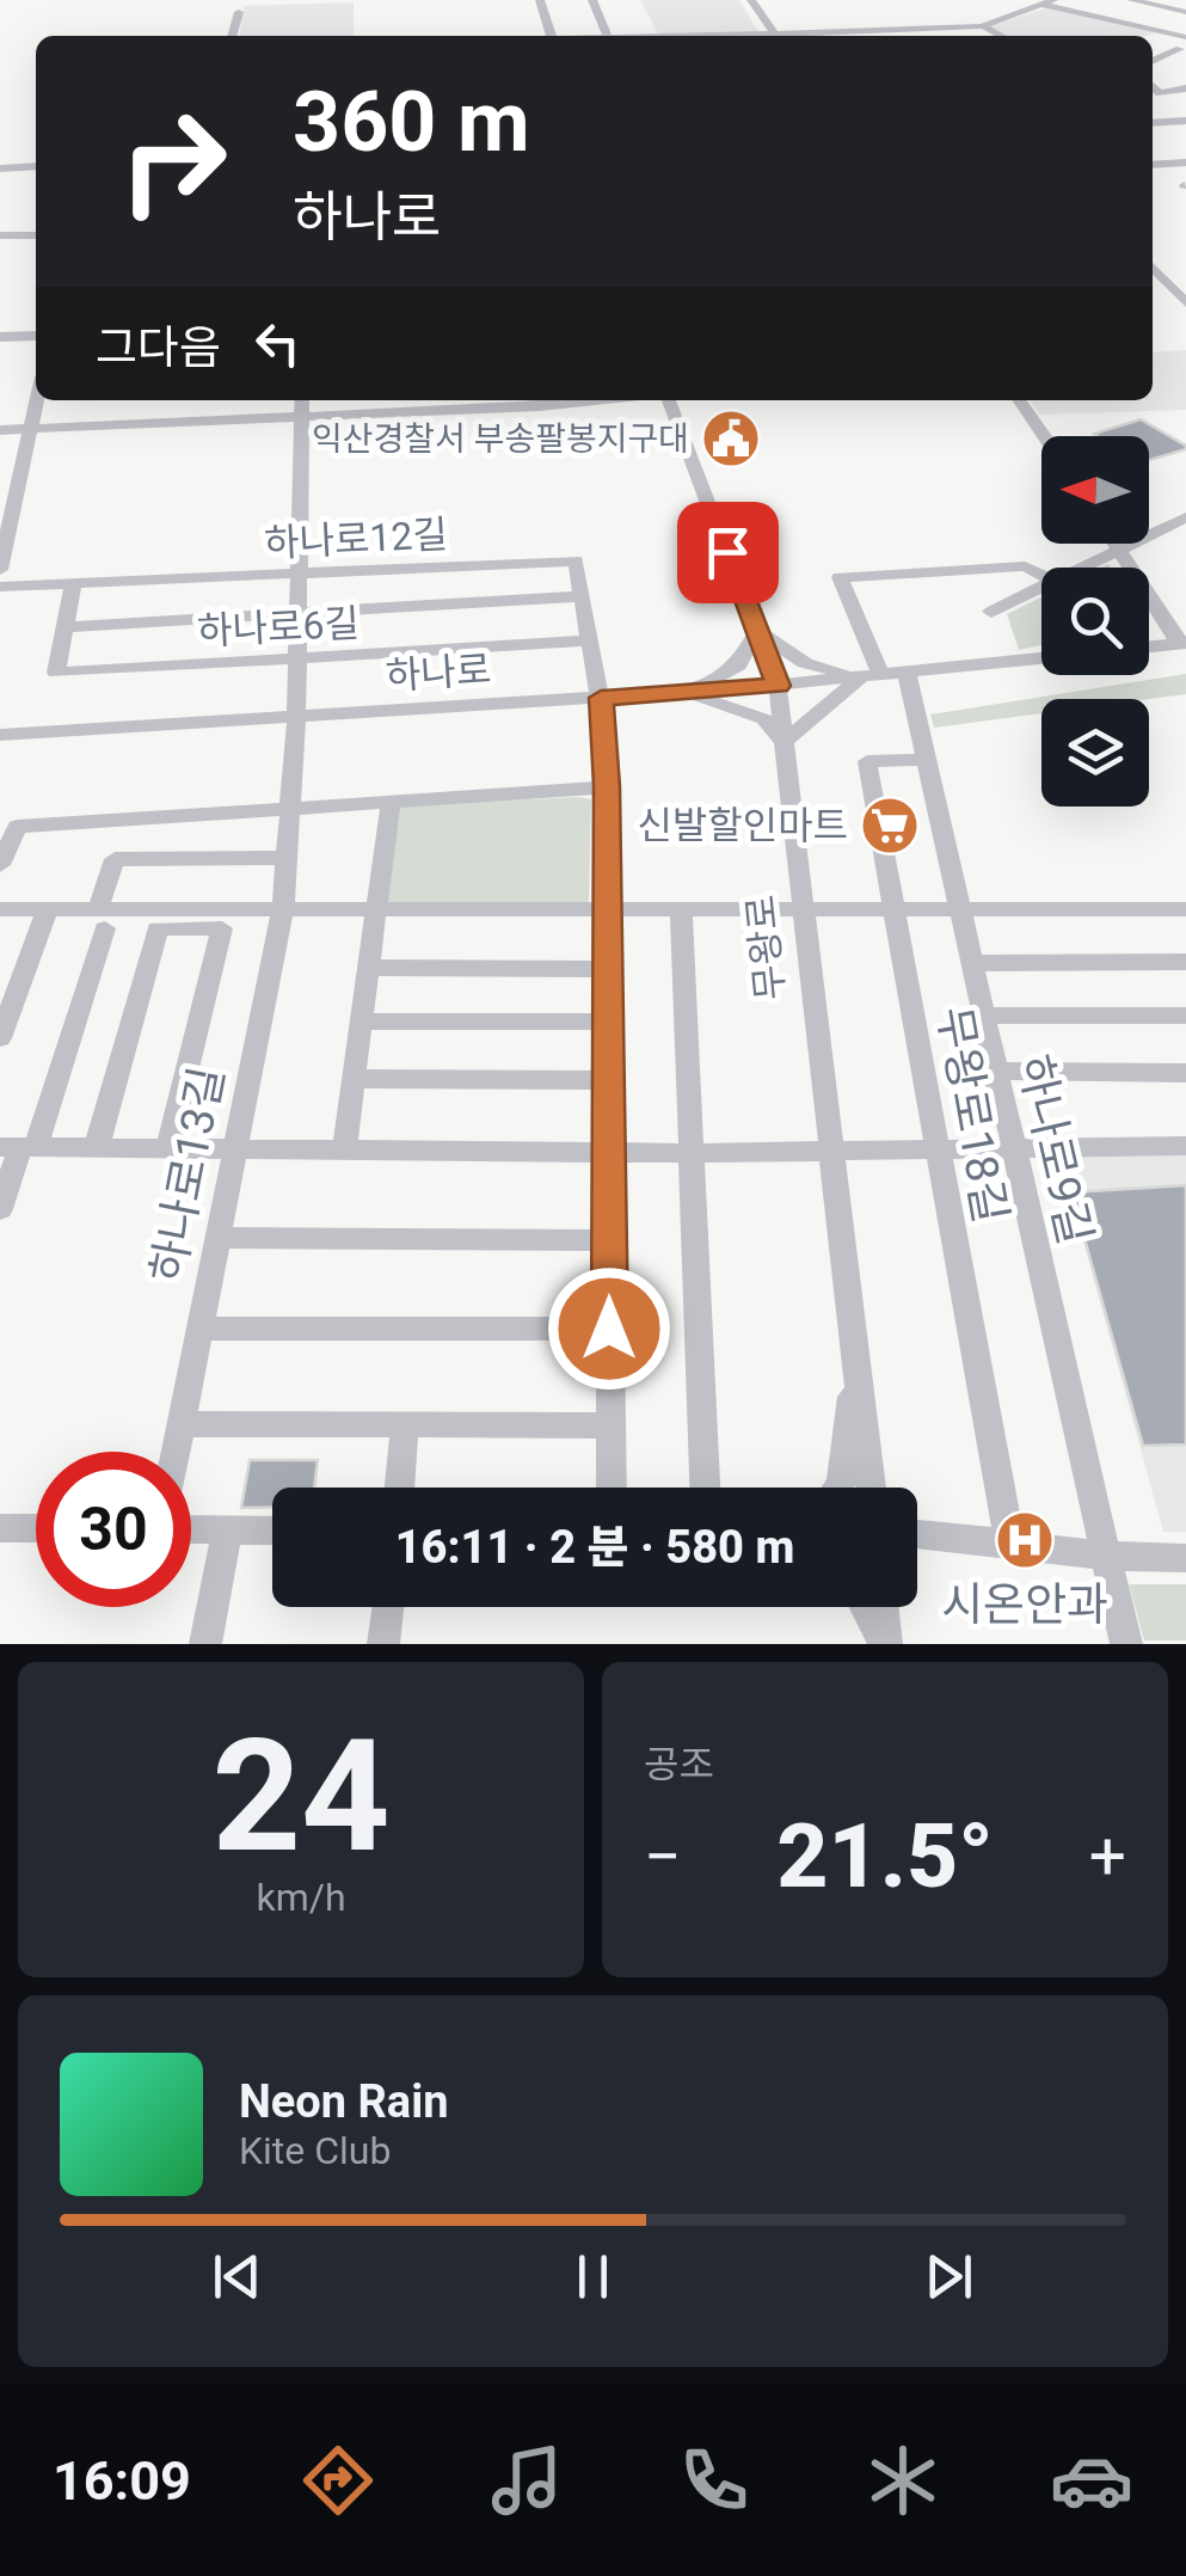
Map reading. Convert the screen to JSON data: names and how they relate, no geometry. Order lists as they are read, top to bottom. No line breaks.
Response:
{"streets":{"street":["하나로12길","하나로6길","하나로","무왕로","무왕로18길","하나로9길","하나로13길"]},"crossings":[["하나로12길","하나로6길"],["하나로12길","하나로"],["하나로12길","하나로13길"],["하나로6길","하나로13길"],["하나로","무왕로"],["하나로","하나로9길"],["하나로","하나로13길"],["무왕로18길","하나로9길"]],"places":{"public building":["익산경찰서 부송팔봉지구대"],"supermarket":["신발할인마트"],"hospital":["시온안과"]},"north":"left","page":{"turn":["360 m","하나로"],"then":"그다음","limit":"30","trip":"16:11 · 2 분 · 580 m","tile":[["24","km/h"],"공조"],"heat":["−","21.5°","+"],"song":["Neon Rain","Kite Club"],"tabs":"16:09"}}
